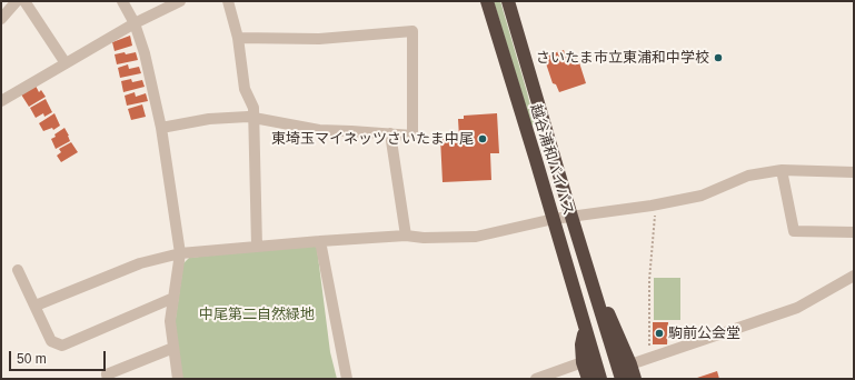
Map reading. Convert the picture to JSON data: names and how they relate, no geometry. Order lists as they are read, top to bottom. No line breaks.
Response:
{"streets":{"highway":["越谷浦和バイパス"]},"parks":["中尾第二自然緑地"],"places":["さいたま市立東浦和中学校","東埼玉マイネッツさいたま中尾","駒前公会堂"],"scale_bar":"50 m"}
